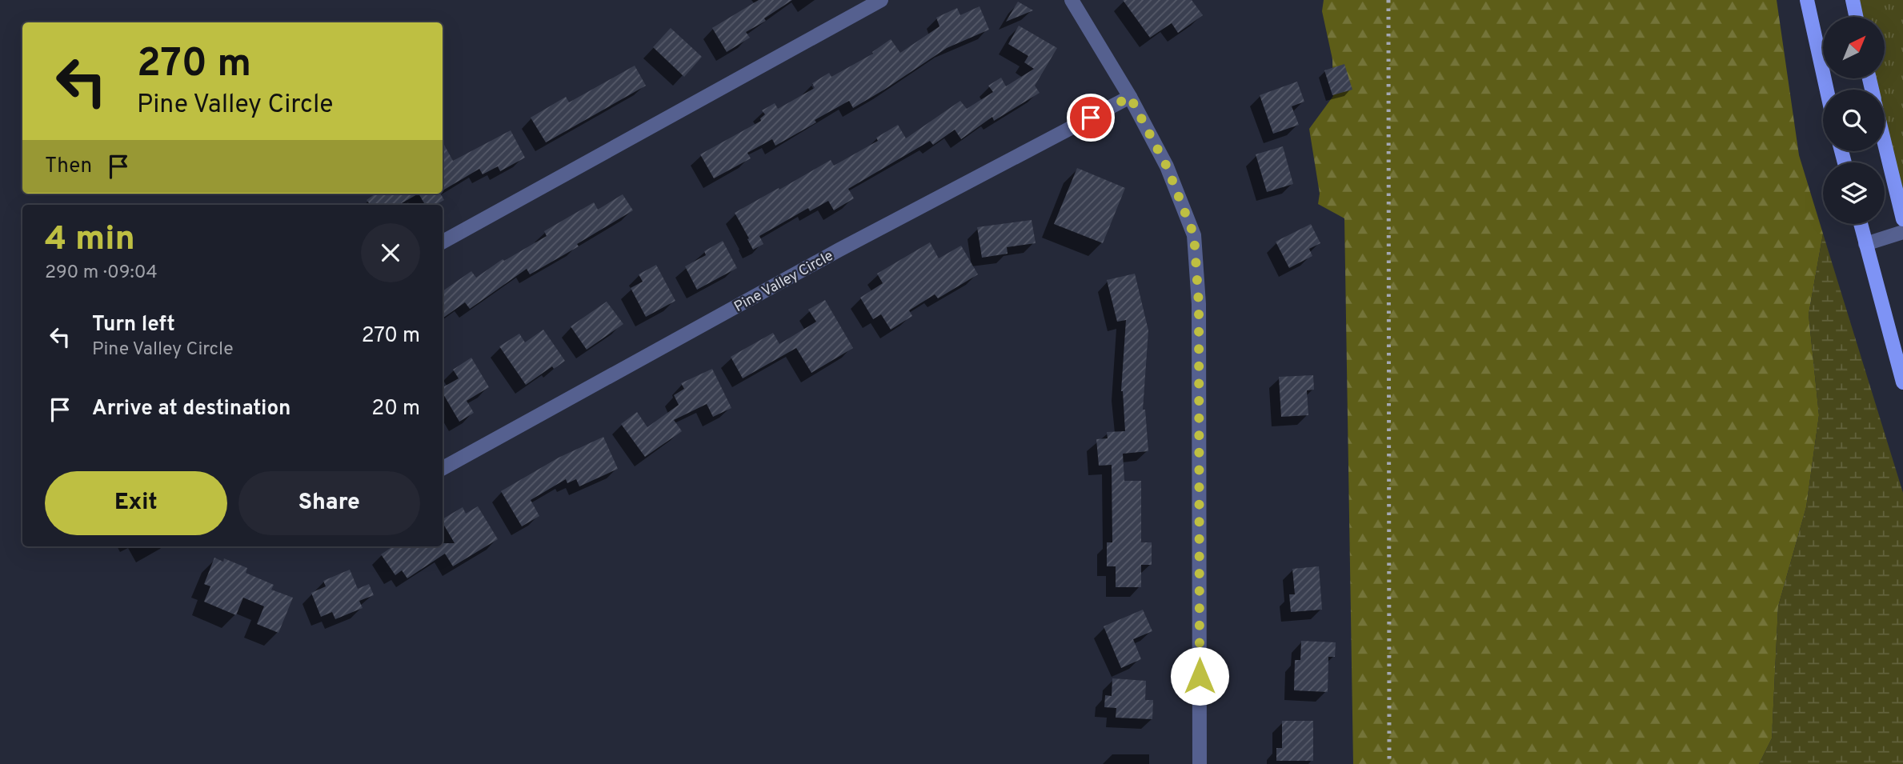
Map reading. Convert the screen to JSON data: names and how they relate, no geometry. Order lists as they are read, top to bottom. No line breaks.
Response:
{"streets":{"street":["Pine Valley Circle"]},"north":"top right","page":{"turn":["270 m","Pine Valley Circle"],"then":"Then","heading":["4 min","290 m · 09:04"],"list":[{"name":"Turn left","note":"Pine Valley Circle","value":"270 m"},{"name":"Arrive at destination","value":"20 m"}],"buttons":["Exit","Share"]}}
